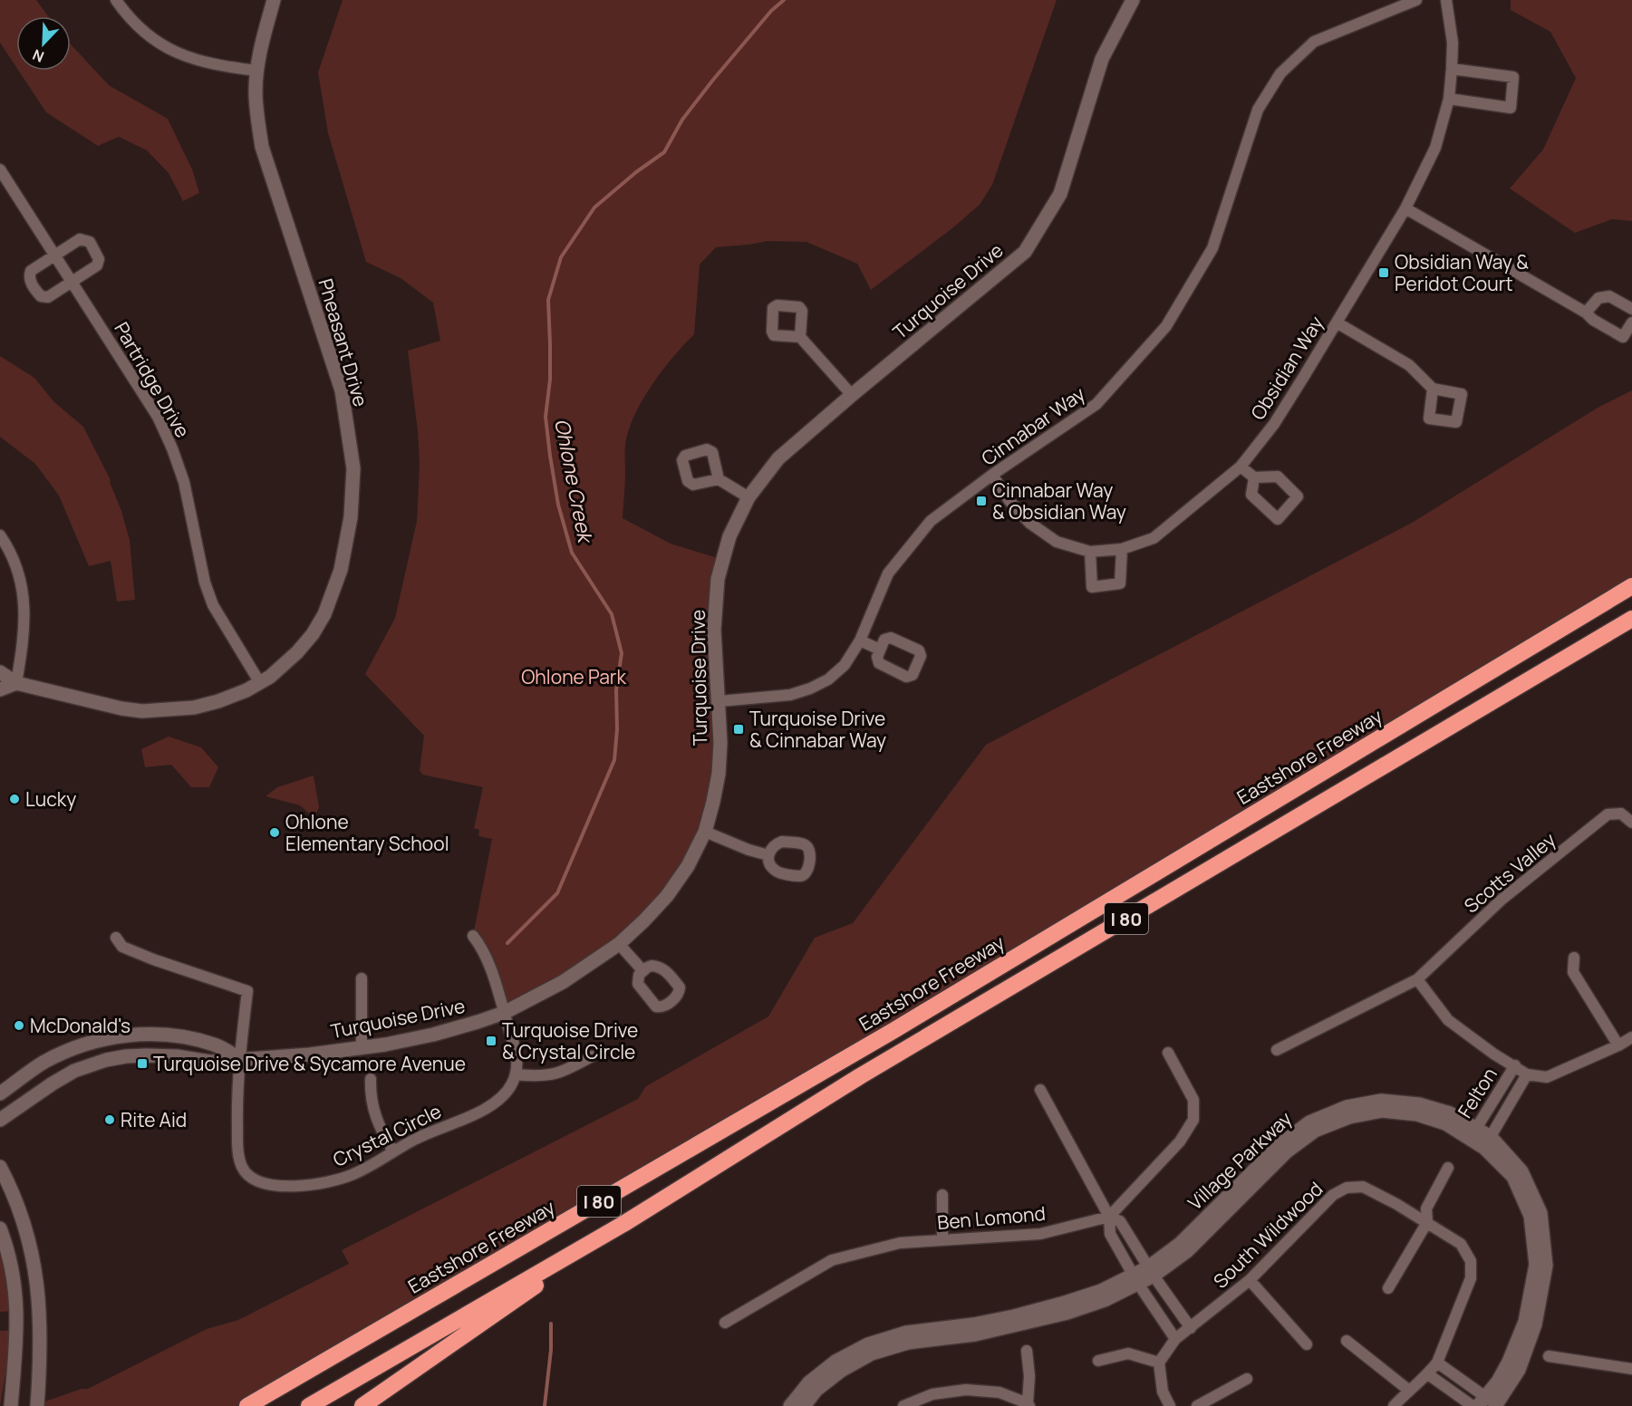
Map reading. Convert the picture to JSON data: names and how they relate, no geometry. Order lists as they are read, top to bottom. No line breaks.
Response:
{"streets":{"highway":["Eastshore Freeway","I 80"],"street":["Turquoise Drive","Pheasant Drive","Obsidian Way","Partridge Drive","Cinnabar Way","Scotts Valley","Felton","Crystal Circle","Village Parkway","Ben Lomond","South Wildwood"]},"crossings":[["Turquoise Drive","Cinnabar Way"],["Turquoise Drive","Crystal Circle"],["Pheasant Drive","Partridge Drive"],["Obsidian Way","Cinnabar Way"],["Felton","Village Parkway"]],"water":["Ohlone Creek"],"parks":["Ohlone Park"],"places":{"transit":["Obsidian Way & Peridot Court","Cinnabar Way & Obsidian Way","Turquoise Drive & Cinnabar Way","Turquoise Drive & Crystal Circle","Turquoise Drive & Sycamore Avenue"],"other":["Lucky","Ohlone Elementary School","McDonald's","Rite Aid"]},"north":"bottom left"}
